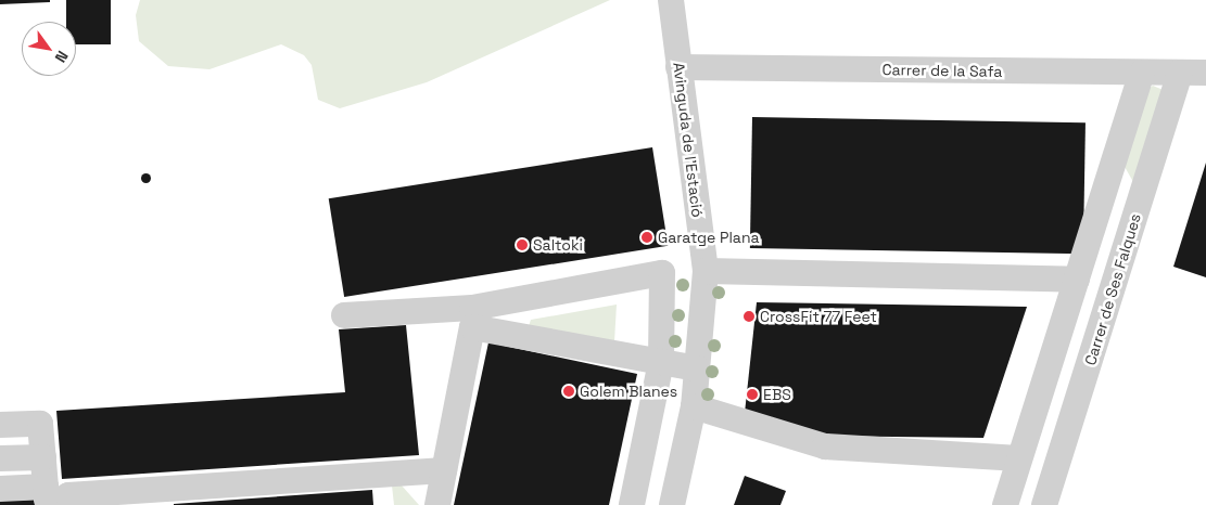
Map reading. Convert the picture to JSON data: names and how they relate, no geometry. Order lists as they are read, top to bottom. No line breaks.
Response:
{"streets":{"street":["Carrer de la Safa","Avinguda de l'Estació","Carrer de Ses Falques"]},"crossings":[["Carrer de la Safa","Avinguda de l'Estació"],["Carrer de la Safa","Carrer de Ses Falques"]],"places":["Garatge Plana","Saltoki","CrossFit 77 Feet","Golem Blanes","EBS"],"north":"bottom right"}
